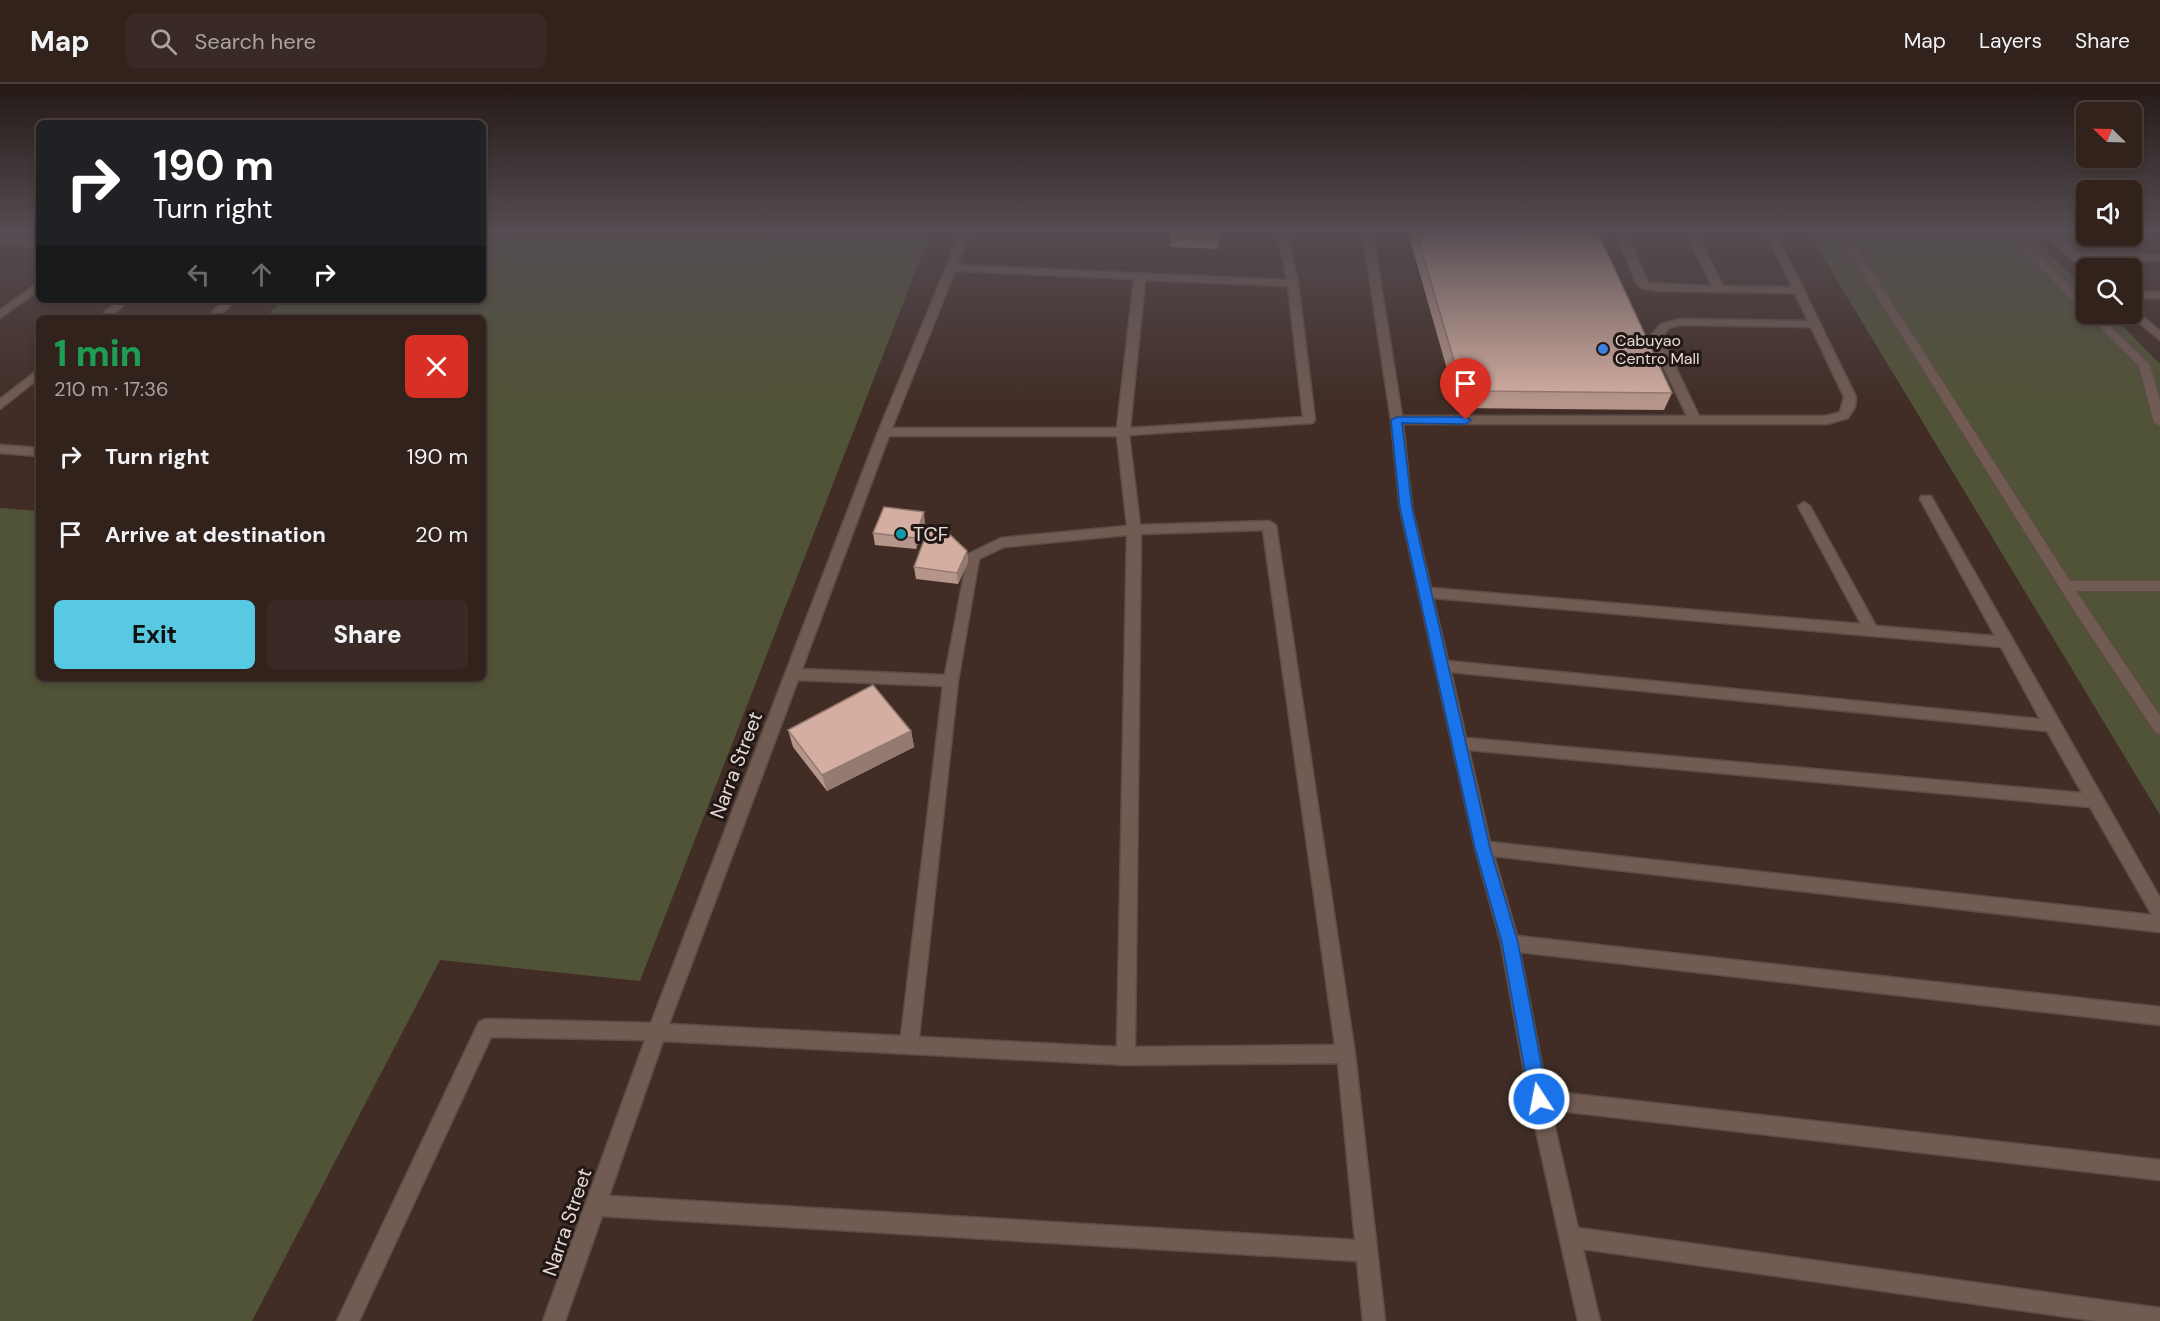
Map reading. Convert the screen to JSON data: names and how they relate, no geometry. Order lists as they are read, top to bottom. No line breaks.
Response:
{"streets":{"street":["Narra Street"]},"places":["Cabuyao Centro Mall","TCF"],"north":"top left","page":{"header":"Map","search":"Search here","nav":["Map","Layers","Share"],"turn":["190 m","Turn right"],"heading":["1 min","210 m · 17:36"],"list":[{"name":"Turn right","value":"190 m"},{"name":"Arrive at destination","value":"20 m"}],"buttons":["Exit","Share"]}}
